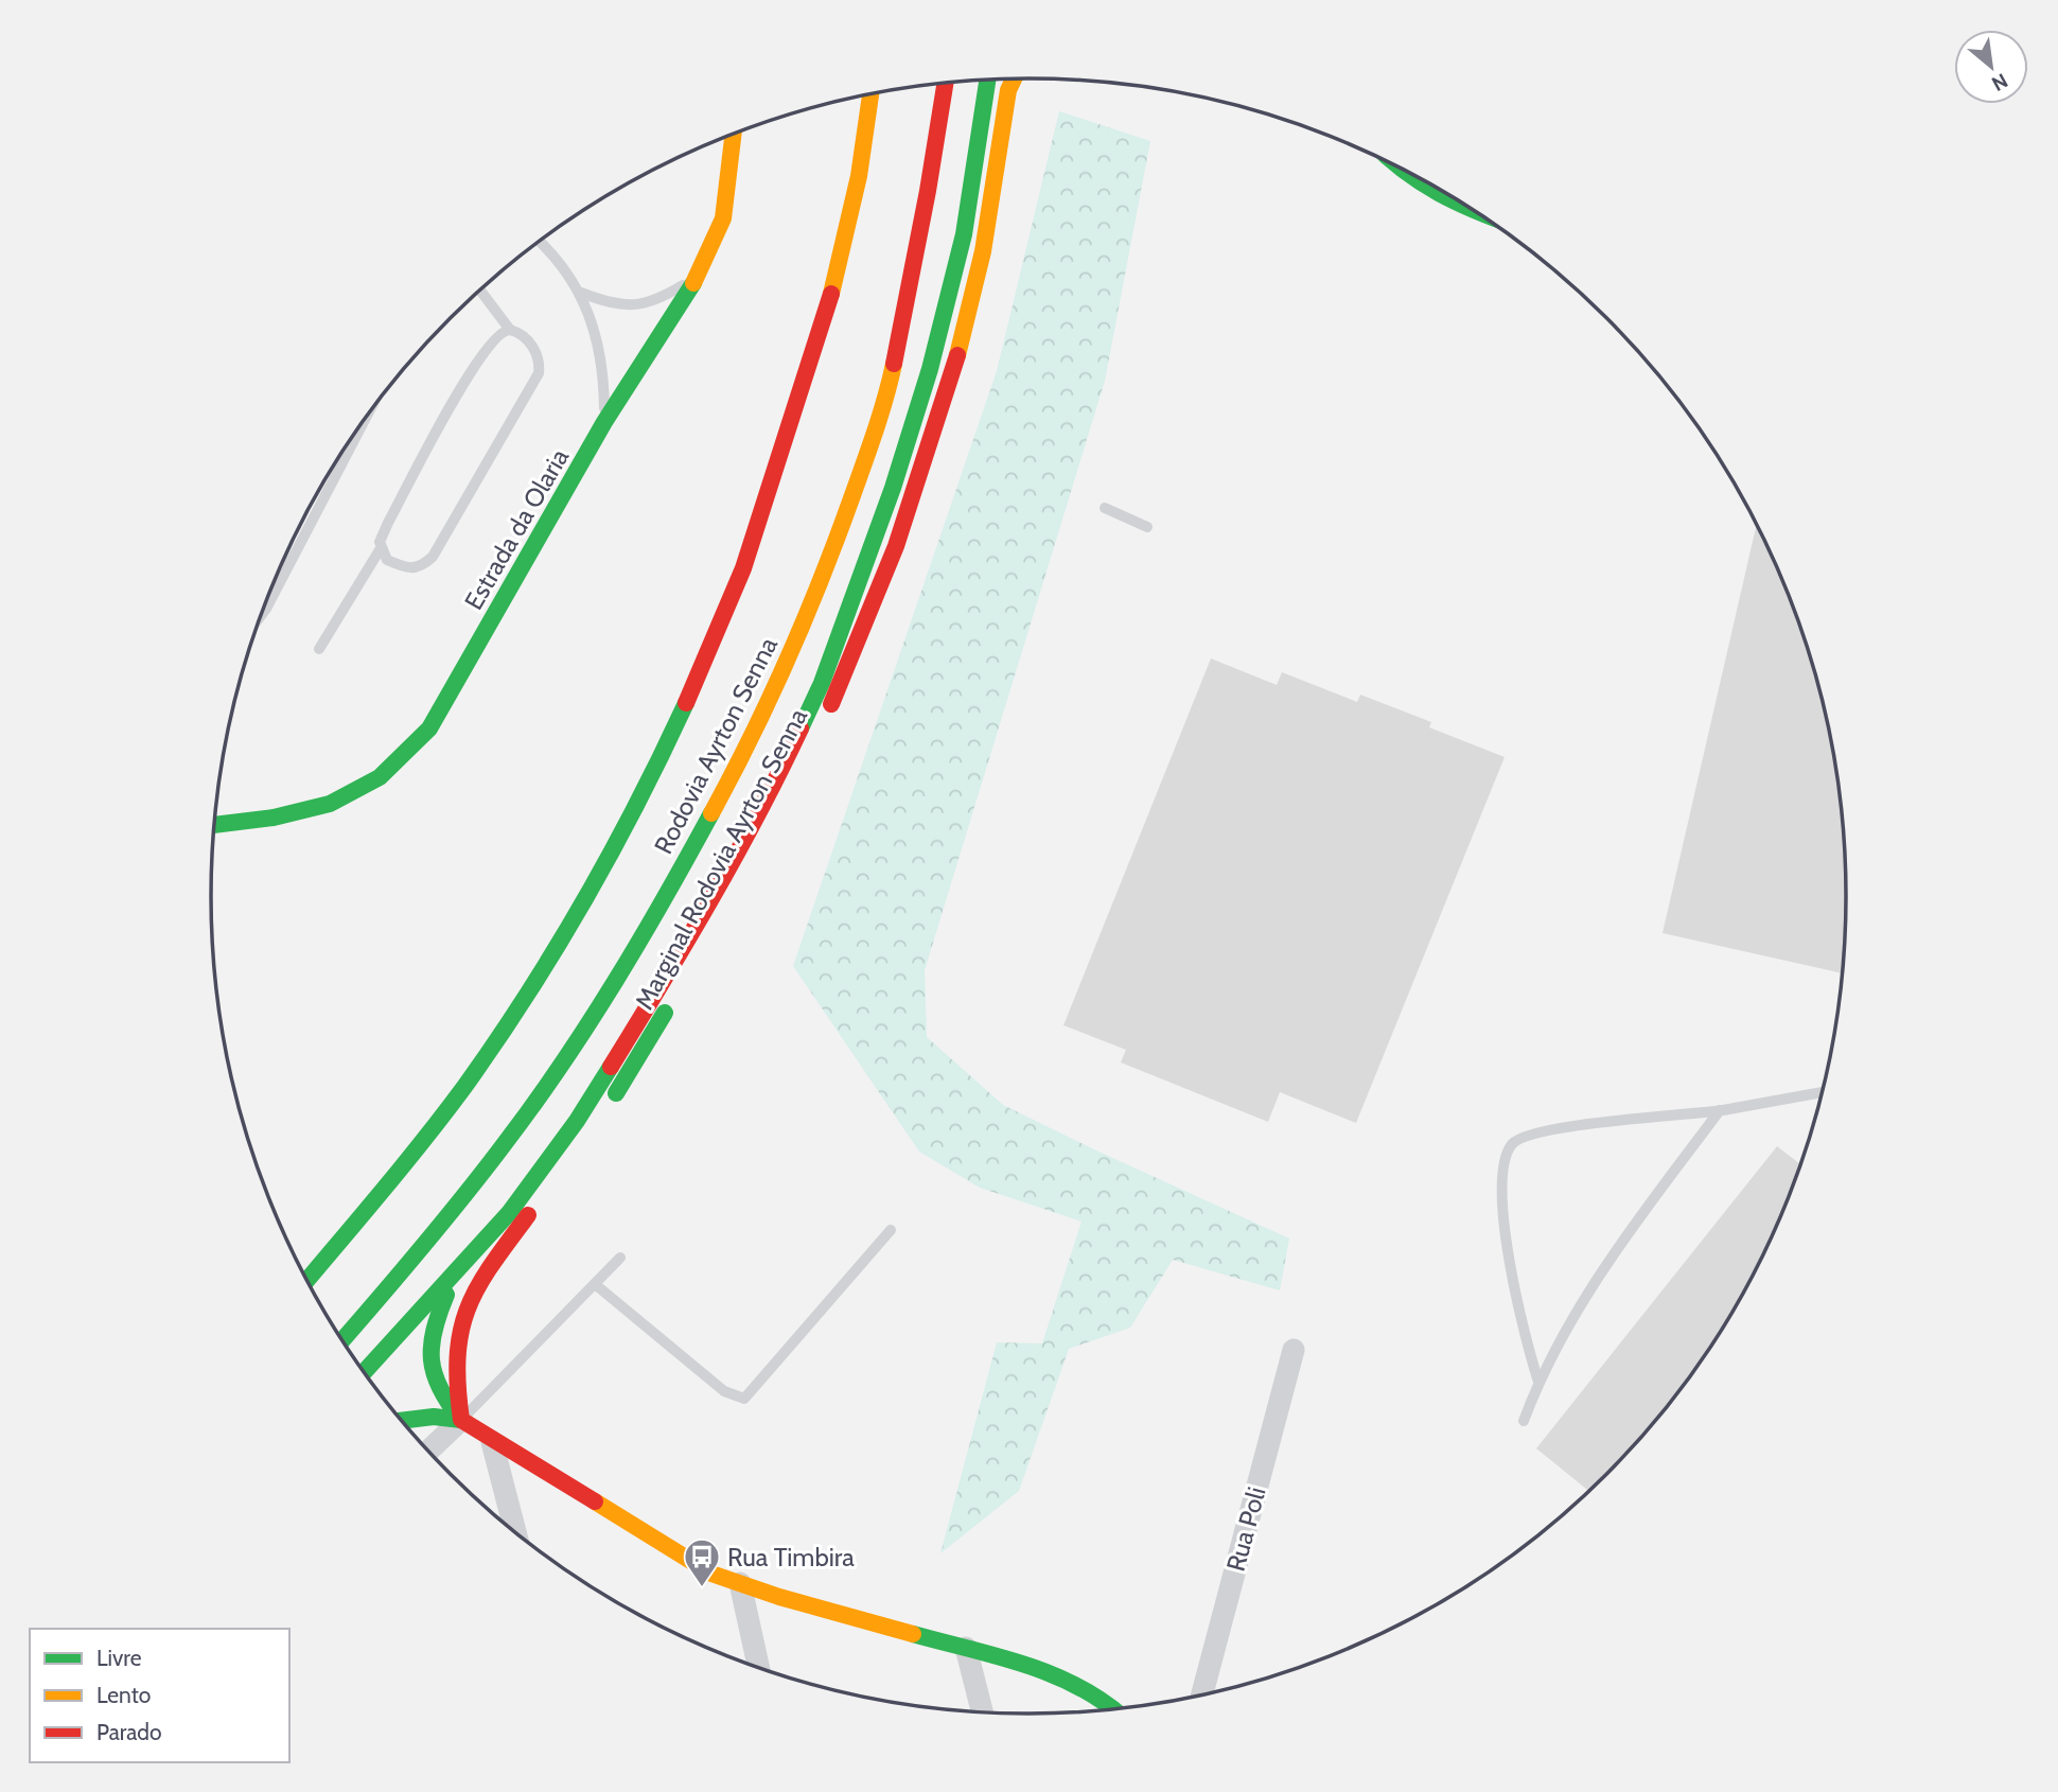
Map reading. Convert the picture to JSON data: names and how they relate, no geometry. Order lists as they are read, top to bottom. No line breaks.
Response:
{"streets":{"main road":["Estrada da Olaria","Rodovia Ayrton Senna","Marginal Rodovia Ayrton Senna"],"street":["Rua Poli"]},"places":{"bus stop":["Rua Timbira"]},"legend":["Livre","Lento","Parado"],"north":"bottom right"}
